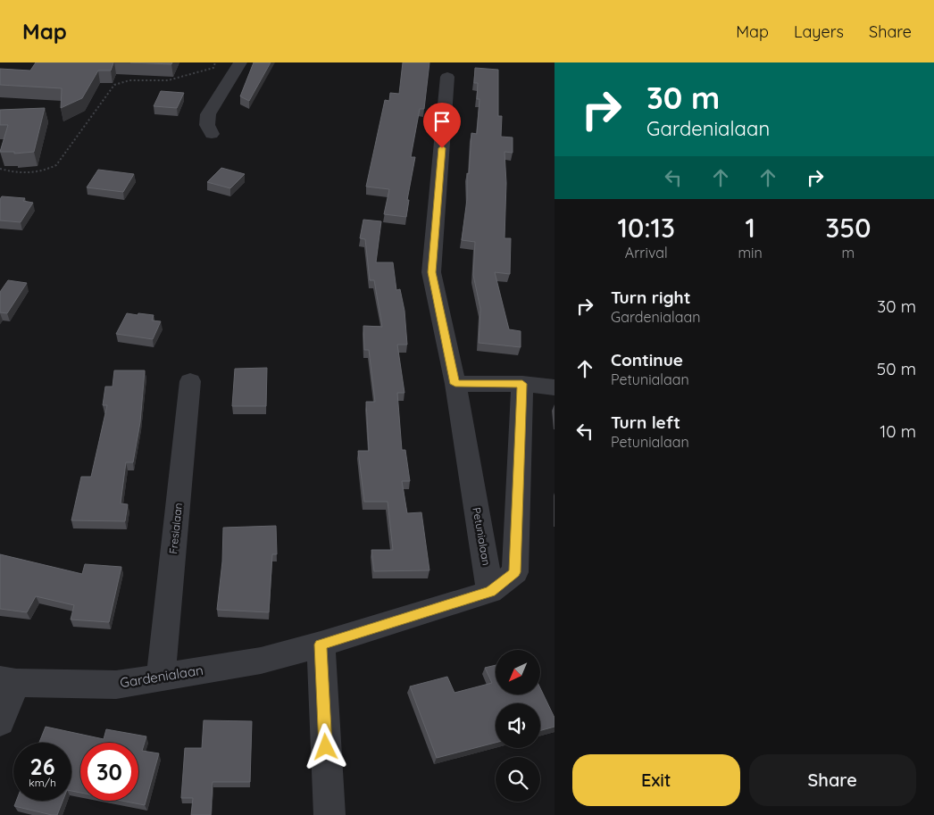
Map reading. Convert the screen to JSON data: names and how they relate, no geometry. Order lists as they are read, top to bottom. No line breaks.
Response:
{"streets":{"street":["Fresialaan","Petunialaan","Gardenialaan"]},"crossings":[["Fresialaan","Gardenialaan"],["Petunialaan","Gardenialaan"]],"north":"bottom left","page":{"header":"Map","nav":["Map","Layers","Share"],"turn":["30 m","Gardenialaan"],"eta":["10:13","Arrival","1","min","350","m"],"list":[{"name":"Turn right","note":"Gardenialaan","value":"30 m"},{"name":"Continue","note":"Petunialaan","value":"50 m"},{"name":"Turn left","note":"Petunialaan","value":"10 m"}],"speed":"26 km/h","limit":"30","buttons":["Exit","Share"]}}
